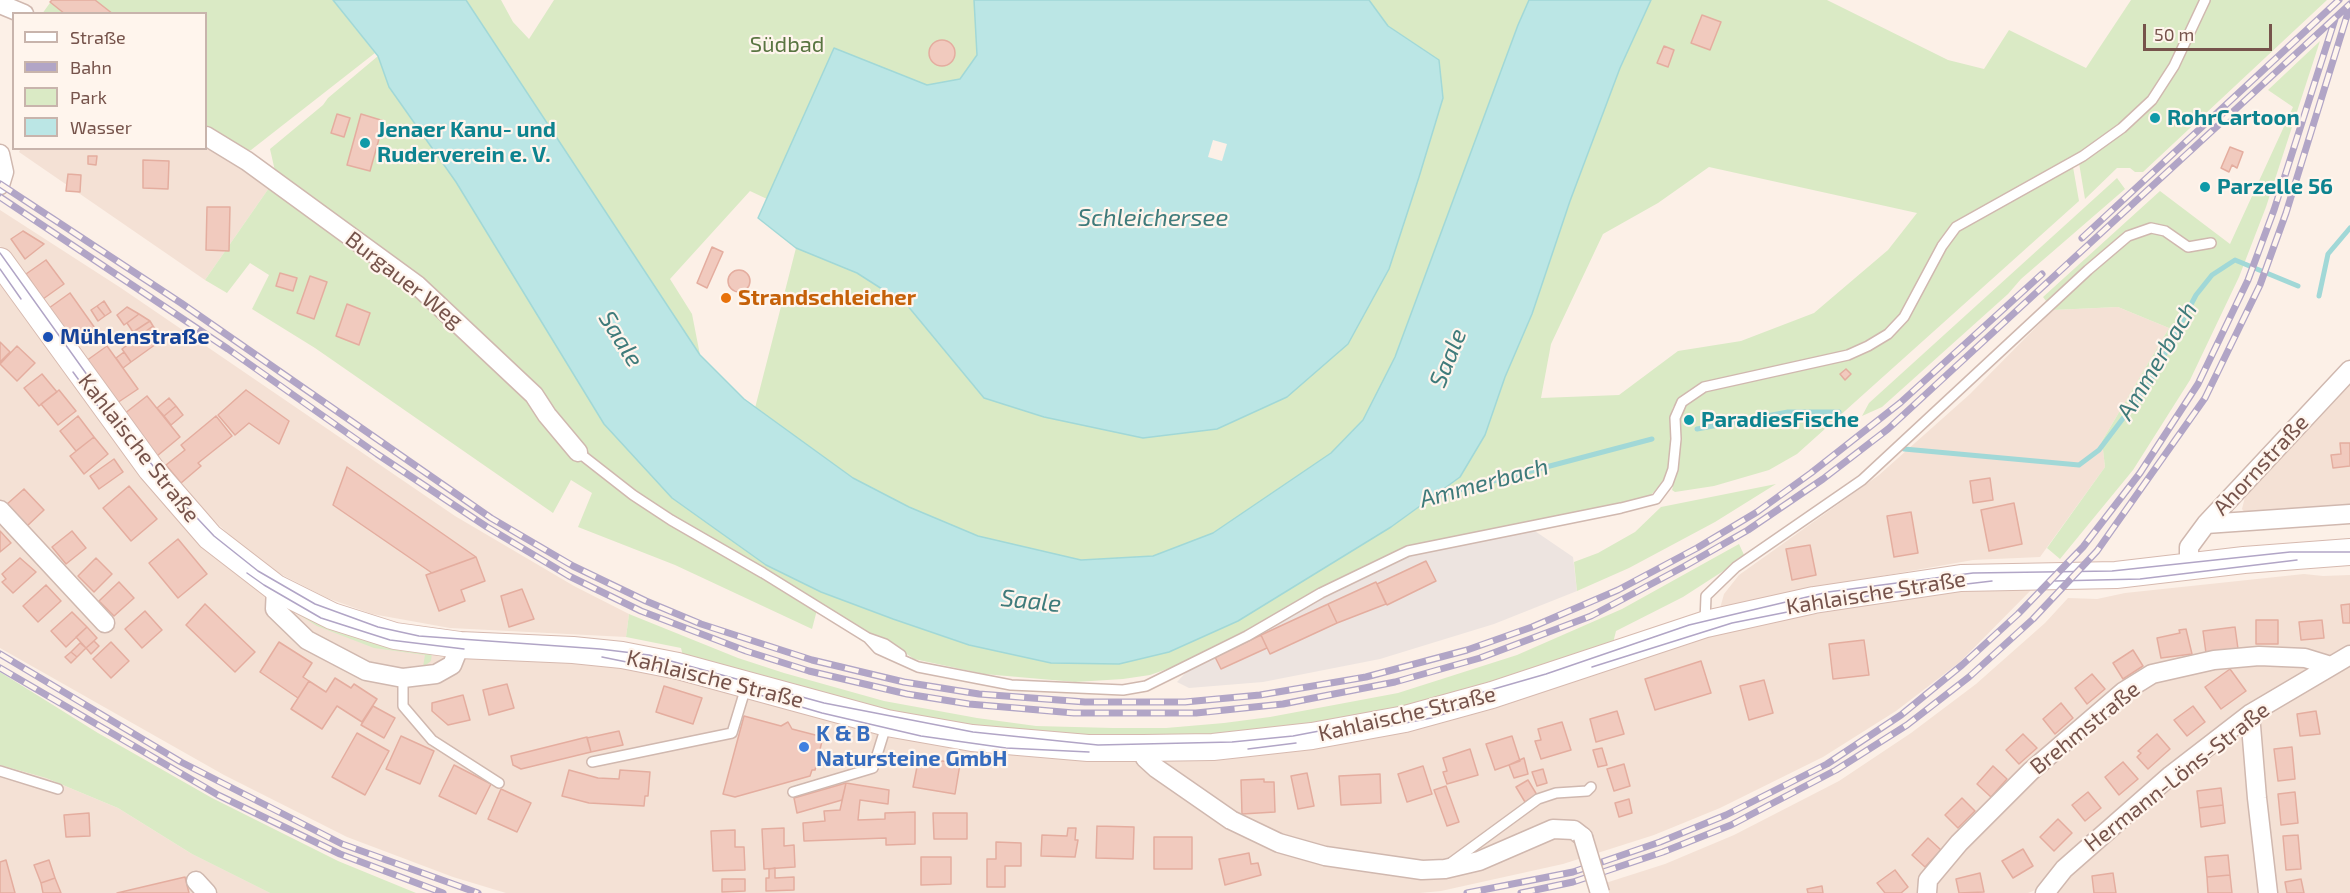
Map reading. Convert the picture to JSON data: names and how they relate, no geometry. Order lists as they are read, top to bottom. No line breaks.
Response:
{"streets":{"main road":["Kahlaische Straße"],"street":["Burgauer Weg","Ahornstraße","Brehmstraße","Hermann-Löns-Straße"]},"crossings":[["Kahlaische Straße","Ahornstraße"],["Brehmstraße","Hermann-Löns-Straße"]],"water":["Schleichersee","Saale","Ammerbach"],"parks":["Südbad"],"places":["RohrCartoon","Jenaer Kanu- und Ruderverein e. V.","Parzelle 56","Strandschleicher","Mühlenstraße","ParadiesFische","K & B Natursteine GmbH"],"legend":["Straße","Bahn","Park","Wasser"],"scale_bar":"50 m"}
